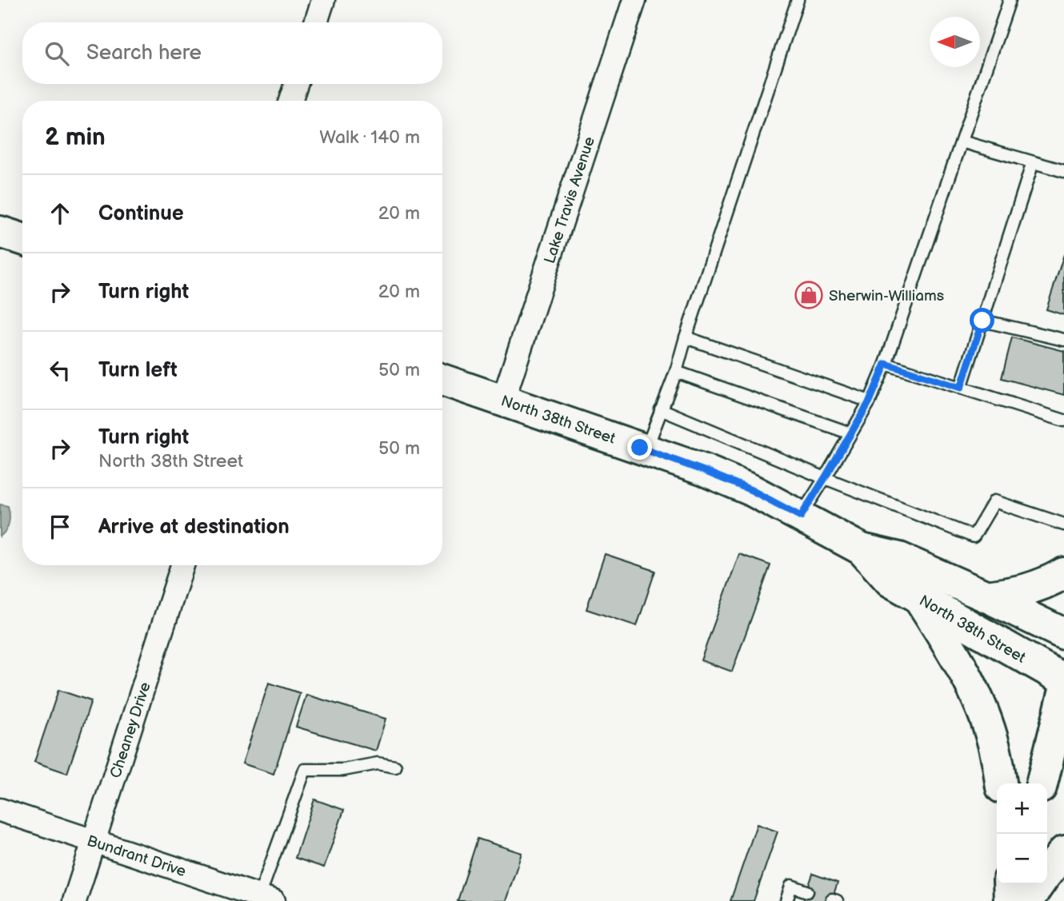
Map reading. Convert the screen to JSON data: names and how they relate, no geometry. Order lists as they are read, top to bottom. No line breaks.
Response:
{"streets":{"street":["Lake Travis Avenue","North 38th Street","Cheaney Drive","Bundrant Drive"]},"crossings":[["Lake Travis Avenue","North 38th Street"],["Cheaney Drive","Bundrant Drive"]],"places":{"shop":["Sherwin-Williams"]},"north":"left","page":{"search":"Search here","heading":["2 min","Walk · 140 m"],"list":[["Continue","20 m"],["Turn right","20 m"],["Turn left","50 m"],["Turn right","North 38th Street","50 m"],"Arrive at destination"],"map_buttons":["+","−"]}}
